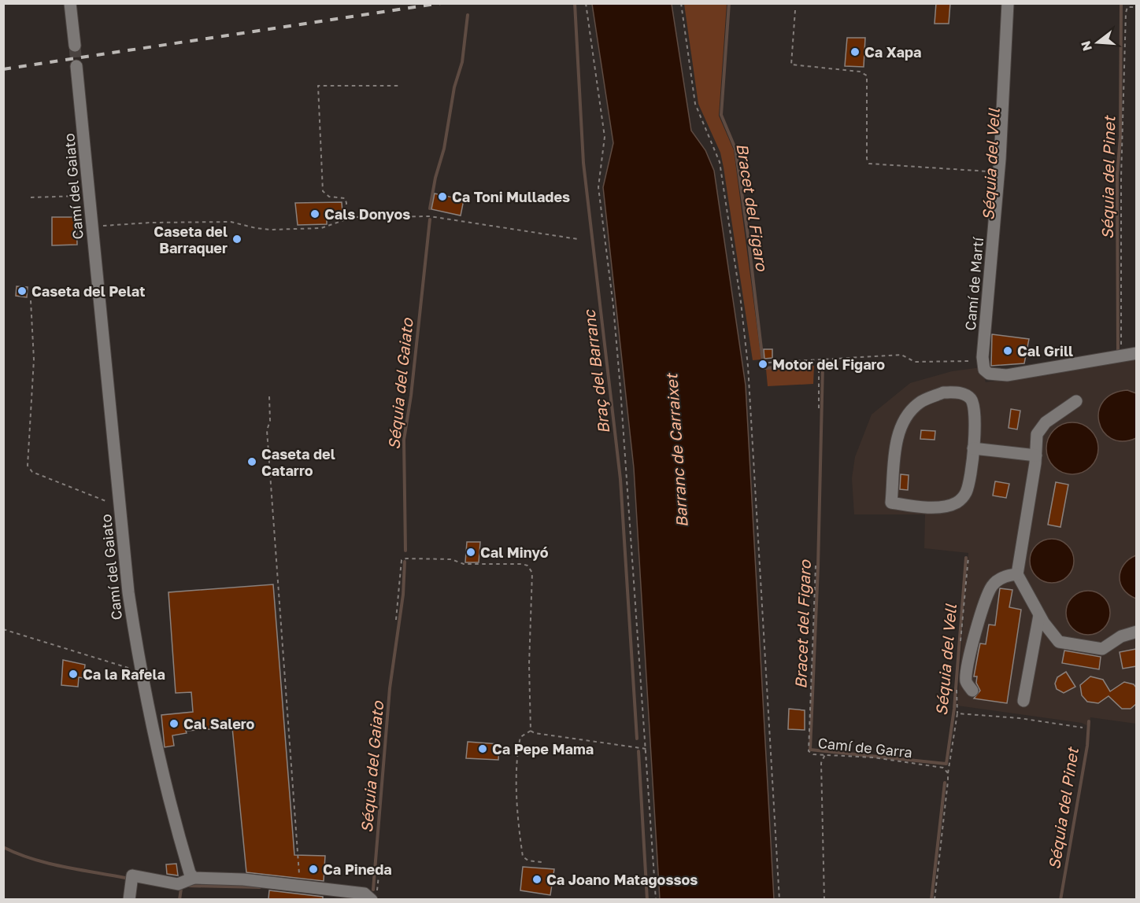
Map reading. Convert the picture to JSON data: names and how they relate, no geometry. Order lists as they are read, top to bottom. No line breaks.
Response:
{"streets":{"street":["Camí del Gaiato","Camí de Martí"],"path":["Camí de Garra"]},"water":["Séquia del Vell","Séquia del Pinet","Bracet del Figaro","Braç del Barranc","Séquia del Gaiato","Barranc de Carraixet"],"places":["Ca Xapa","Ca Toni Mullades","Cals Donyos","Caseta del Barraquer","Caseta del Pelat","Cal Grill","Motor del Figaro","Caseta del Catarro","Cal Minyó","Ca la Rafela","Cal Salero","Ca Pepe Mama","Ca Pineda","Ca Joano Matagossos"],"north":"left"}
